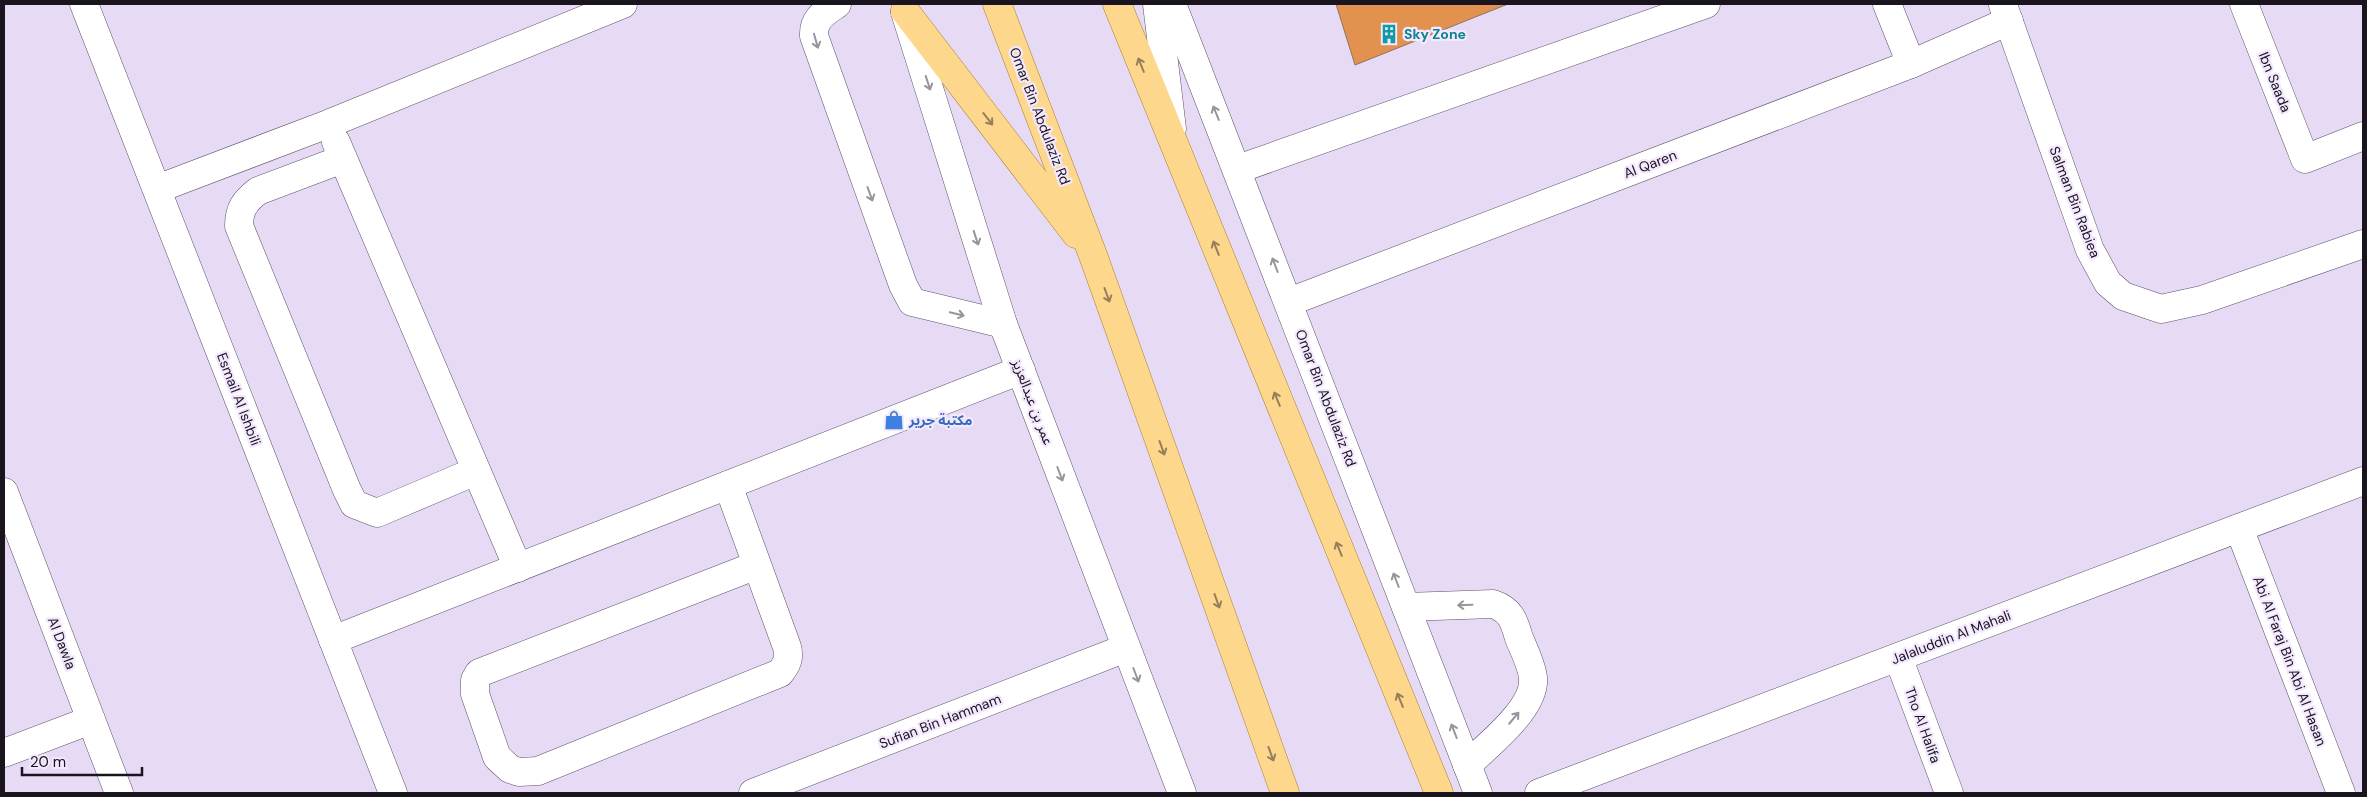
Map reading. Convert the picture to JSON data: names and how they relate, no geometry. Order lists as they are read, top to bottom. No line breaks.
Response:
{"streets":{"main road":["Omar Bin Abdulaziz Rd"],"street":["Ibn Saada","Al Qaren","Salman Bin Rabiea","Esmail Al Ishbili","عمر بن عبدالعزيز","Jalaluddin Al Mahali","Al Dawla","Abi Al Faraj Bin Abi Al Hasan","Sufian Bin Hammam","Tho Al Halifa"]},"crossings":[["Omar Bin Abdulaziz Rd","Al Qaren"],["Al Qaren","Salman Bin Rabiea"],["عمر بن عبدالعزيز","Sufian Bin Hammam"],["Jalaluddin Al Mahali","Abi Al Faraj Bin Abi Al Hasan"],["Jalaluddin Al Mahali","Tho Al Halifa"]],"one_way":["عمر بن عبدالعزيز"],"places":{"building":["Sky Zone"],"shop":["مكتبة جرير"]},"scale_bar":"20 m"}
